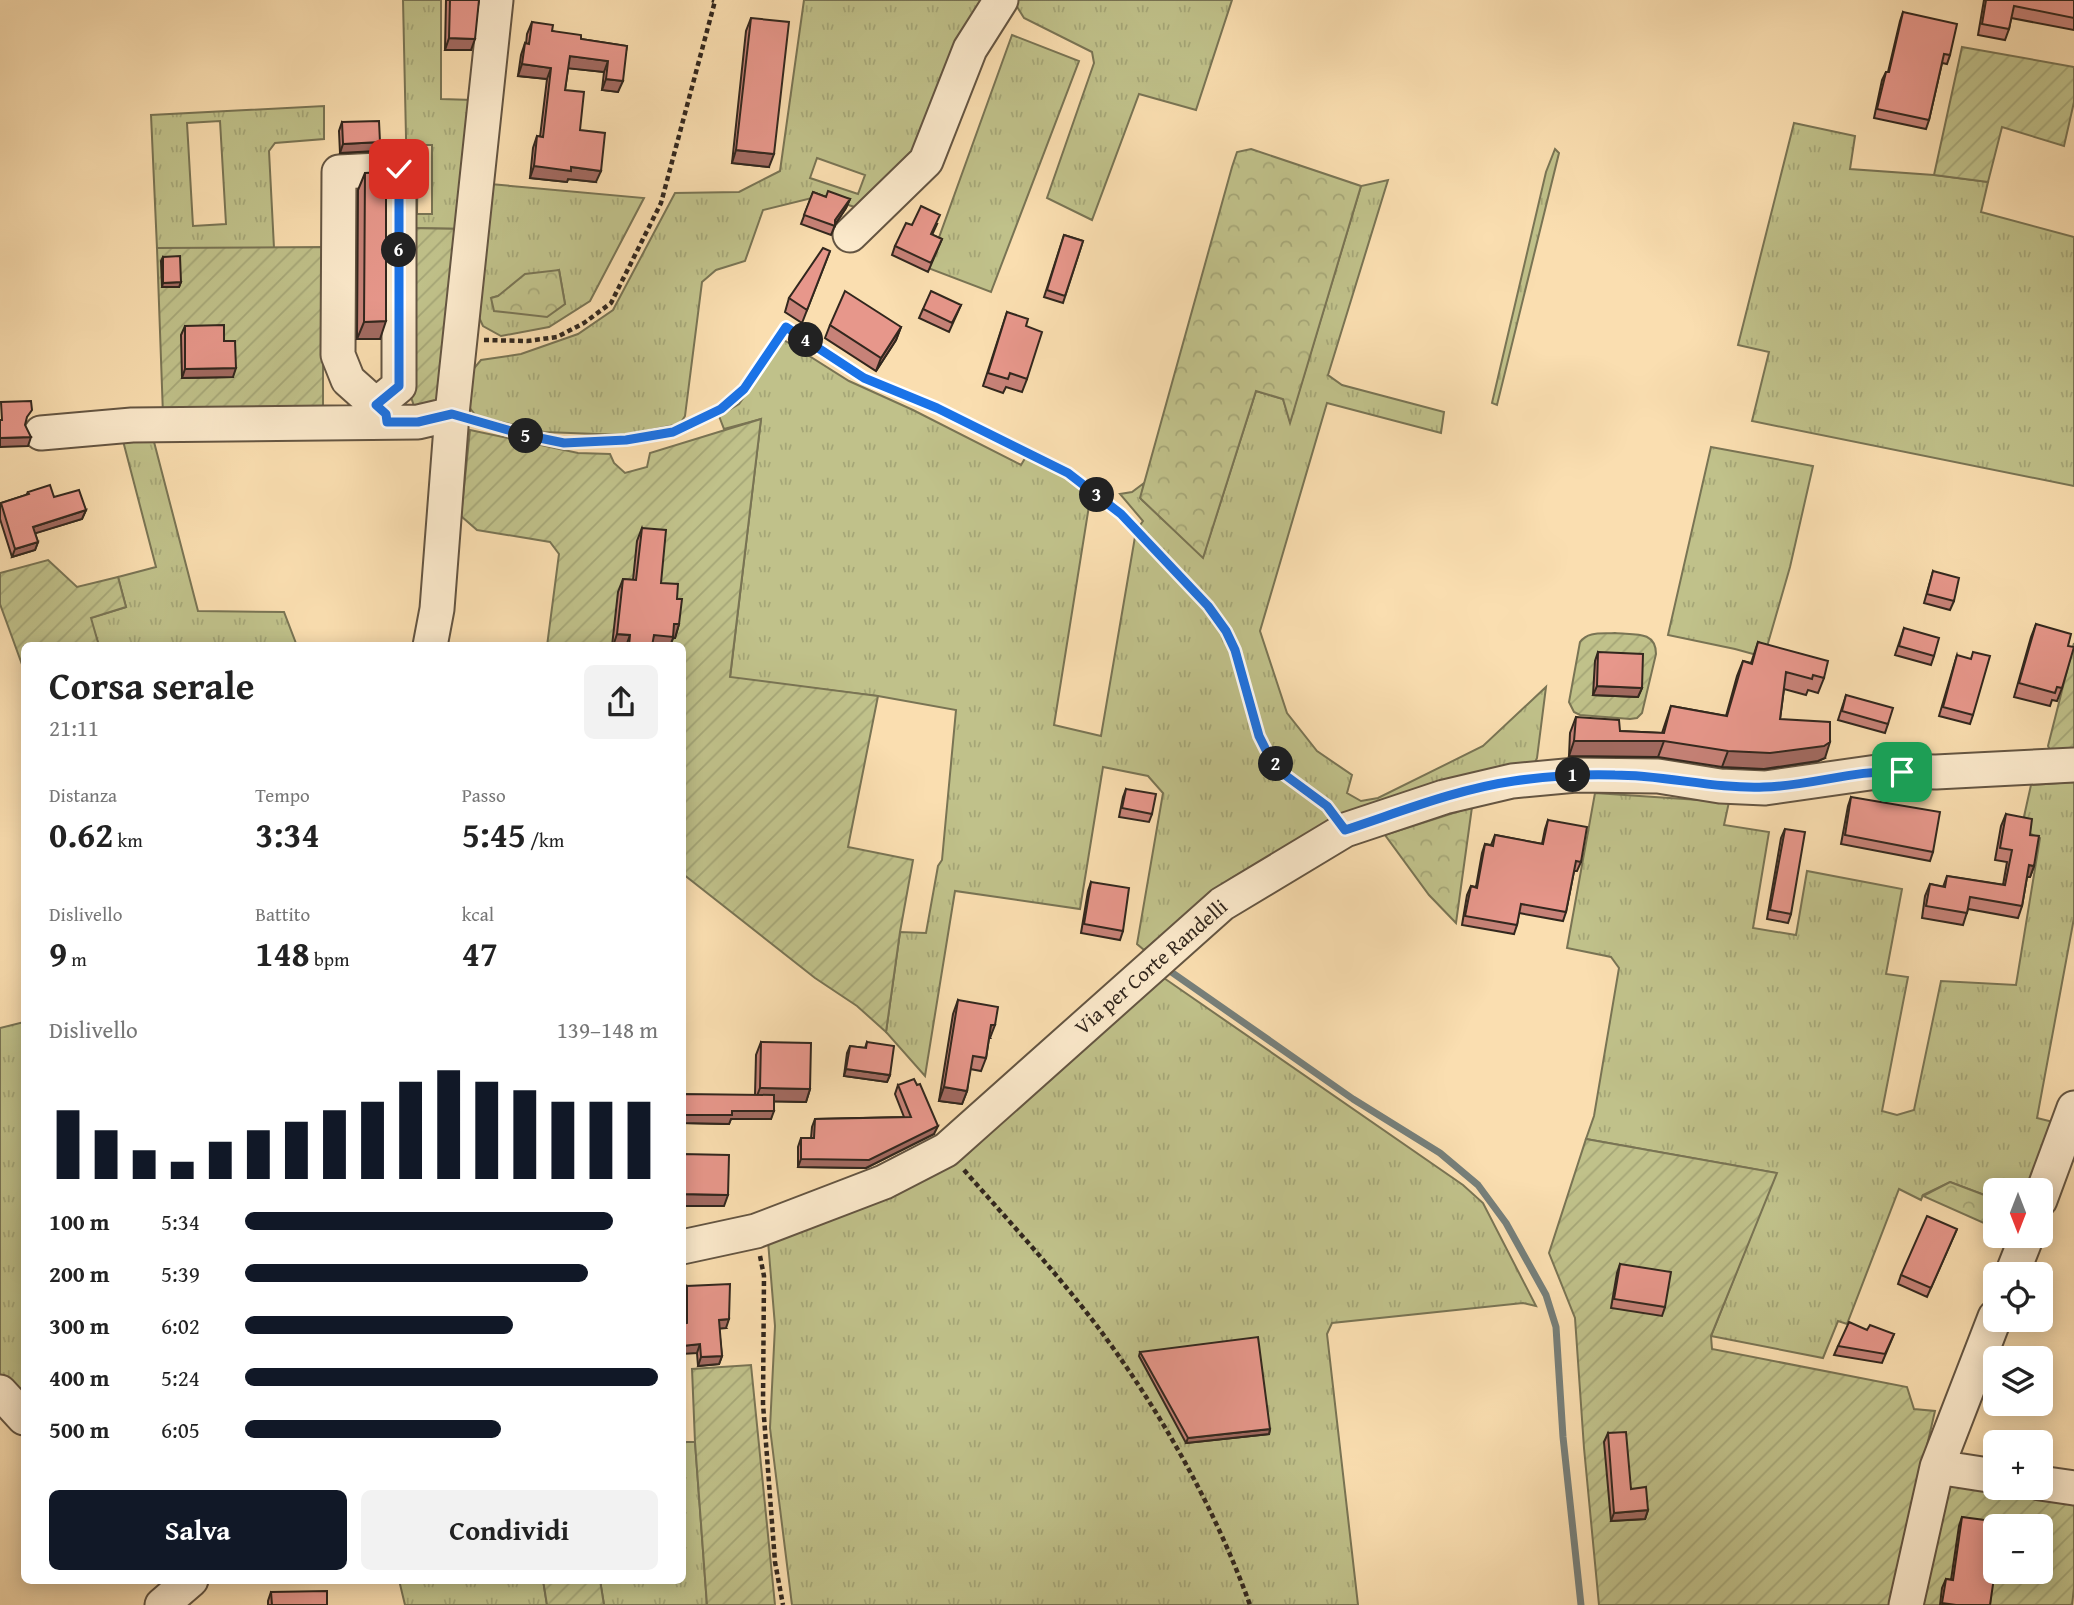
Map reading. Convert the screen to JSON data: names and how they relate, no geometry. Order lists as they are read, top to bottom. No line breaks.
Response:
{"streets":{"street":["Via per Corte Randelli"]},"north":"bottom","page":{"pins":["6","4","5","3","2","1"],"heading":["Corsa serale","21:11"],"stats":[["Distanza","0.62 km"],["Tempo","3:34"],["Passo","5:45 /km"],["Dislivello","9 m"],["Battito","148 bpm"],["kcal","47"]],"chart":["Dislivello","139–148 m"],"map_buttons":["+","−"],"list":[{"name":"100 m","note":"5:34"},{"name":"200 m","note":"5:39"},{"name":"300 m","note":"6:02"},{"name":"400 m","note":"5:24"},{"name":"500 m","note":"6:05"}],"buttons":["Salva","Condividi"]}}
